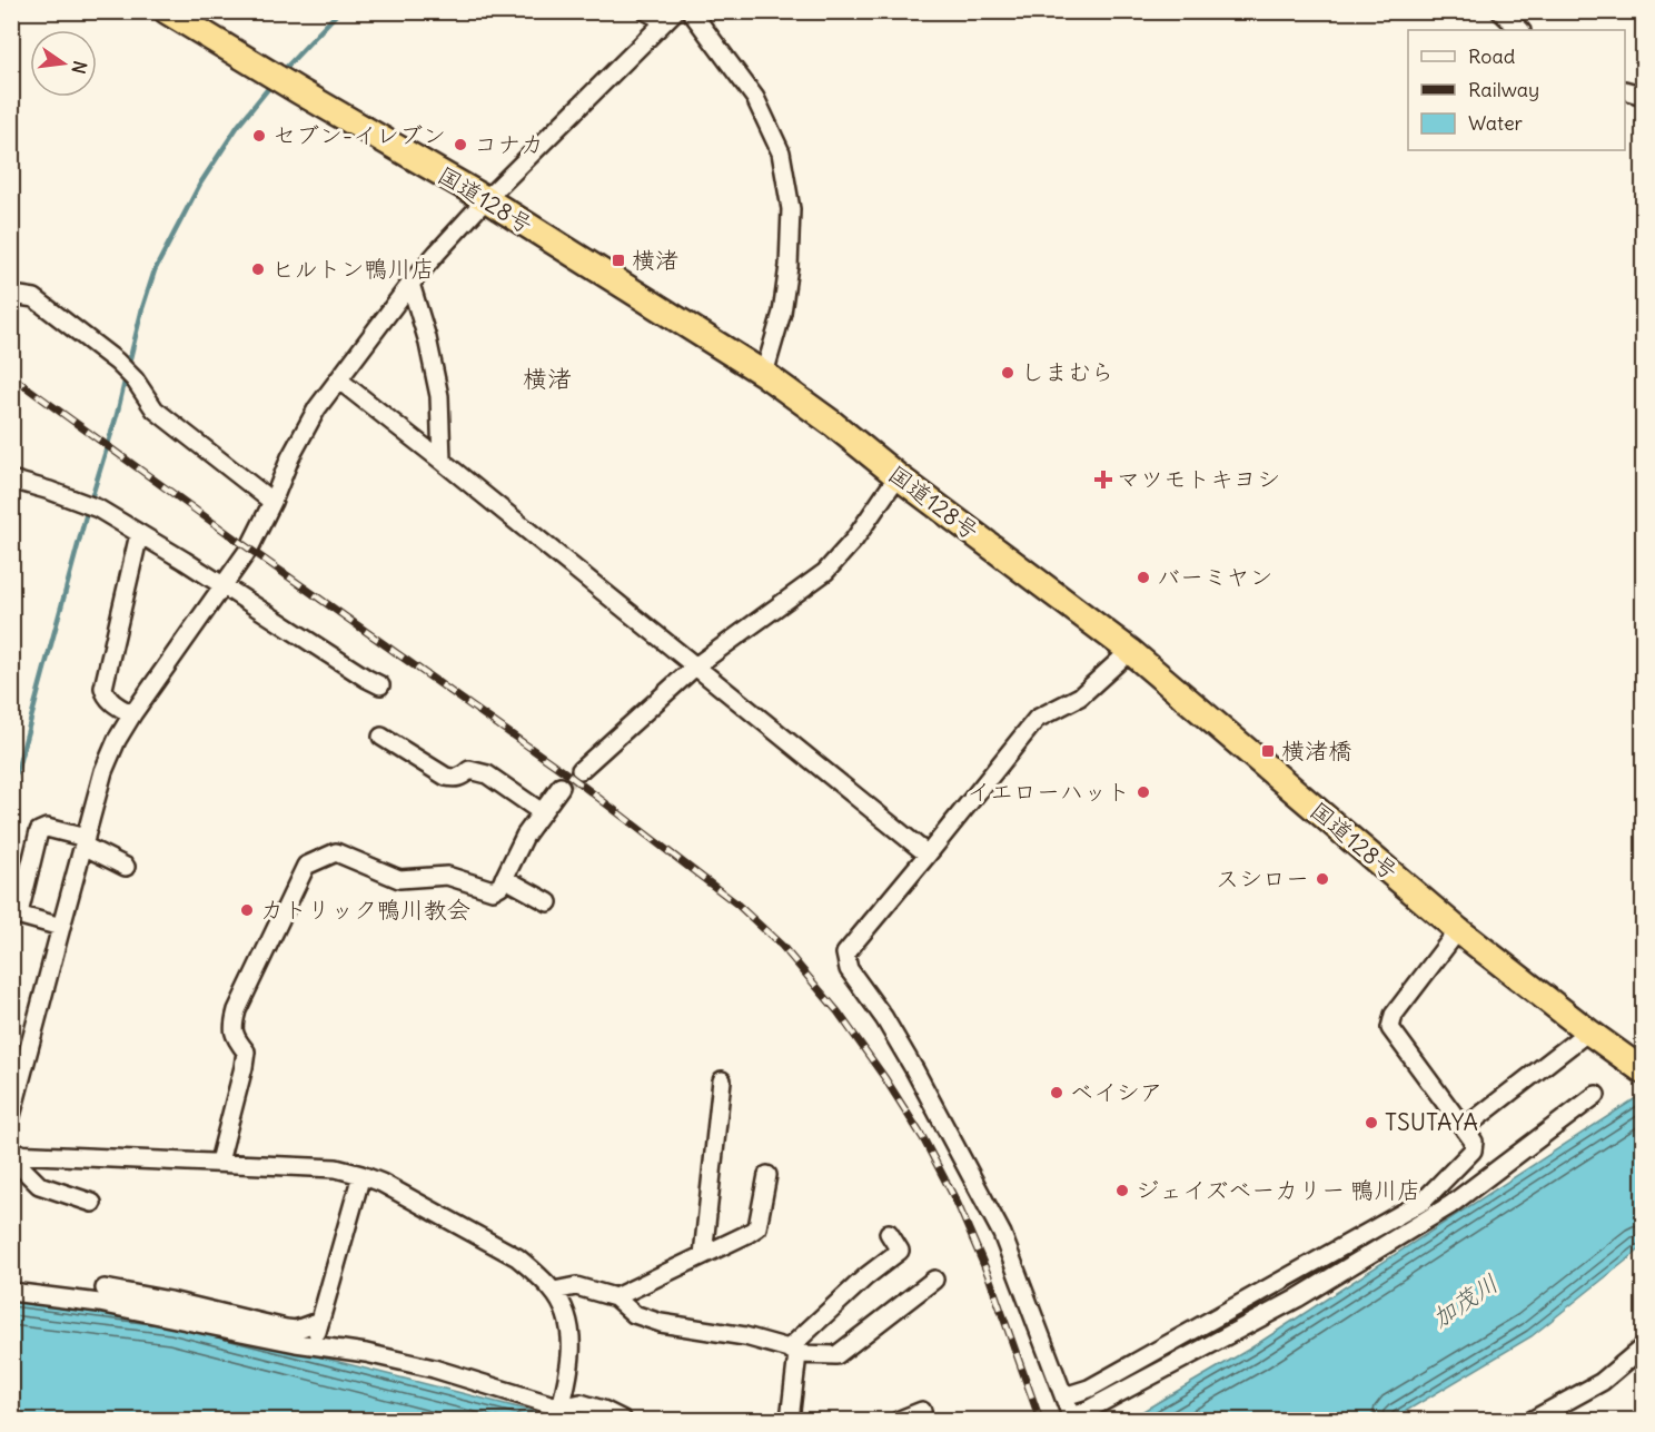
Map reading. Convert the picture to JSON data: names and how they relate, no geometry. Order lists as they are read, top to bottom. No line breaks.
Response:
{"streets":{"highway":["国道128号"]},"districts":["横渚"],"water":["加茂川"],"places":{"other":["セブン-イレブン","コナカ","ヒルトン鴨川店","しまむら","バーミヤン","イエローハット","スシロー","カトリック鴨川教会","ベイシア","TSUTAYA","ジェイズベーカリー 鴨川店"],"transit":["横渚","横渚橋"],"health":["マツモトキヨシ"]},"legend":["Road","Railway","Water"],"north":"right"}
